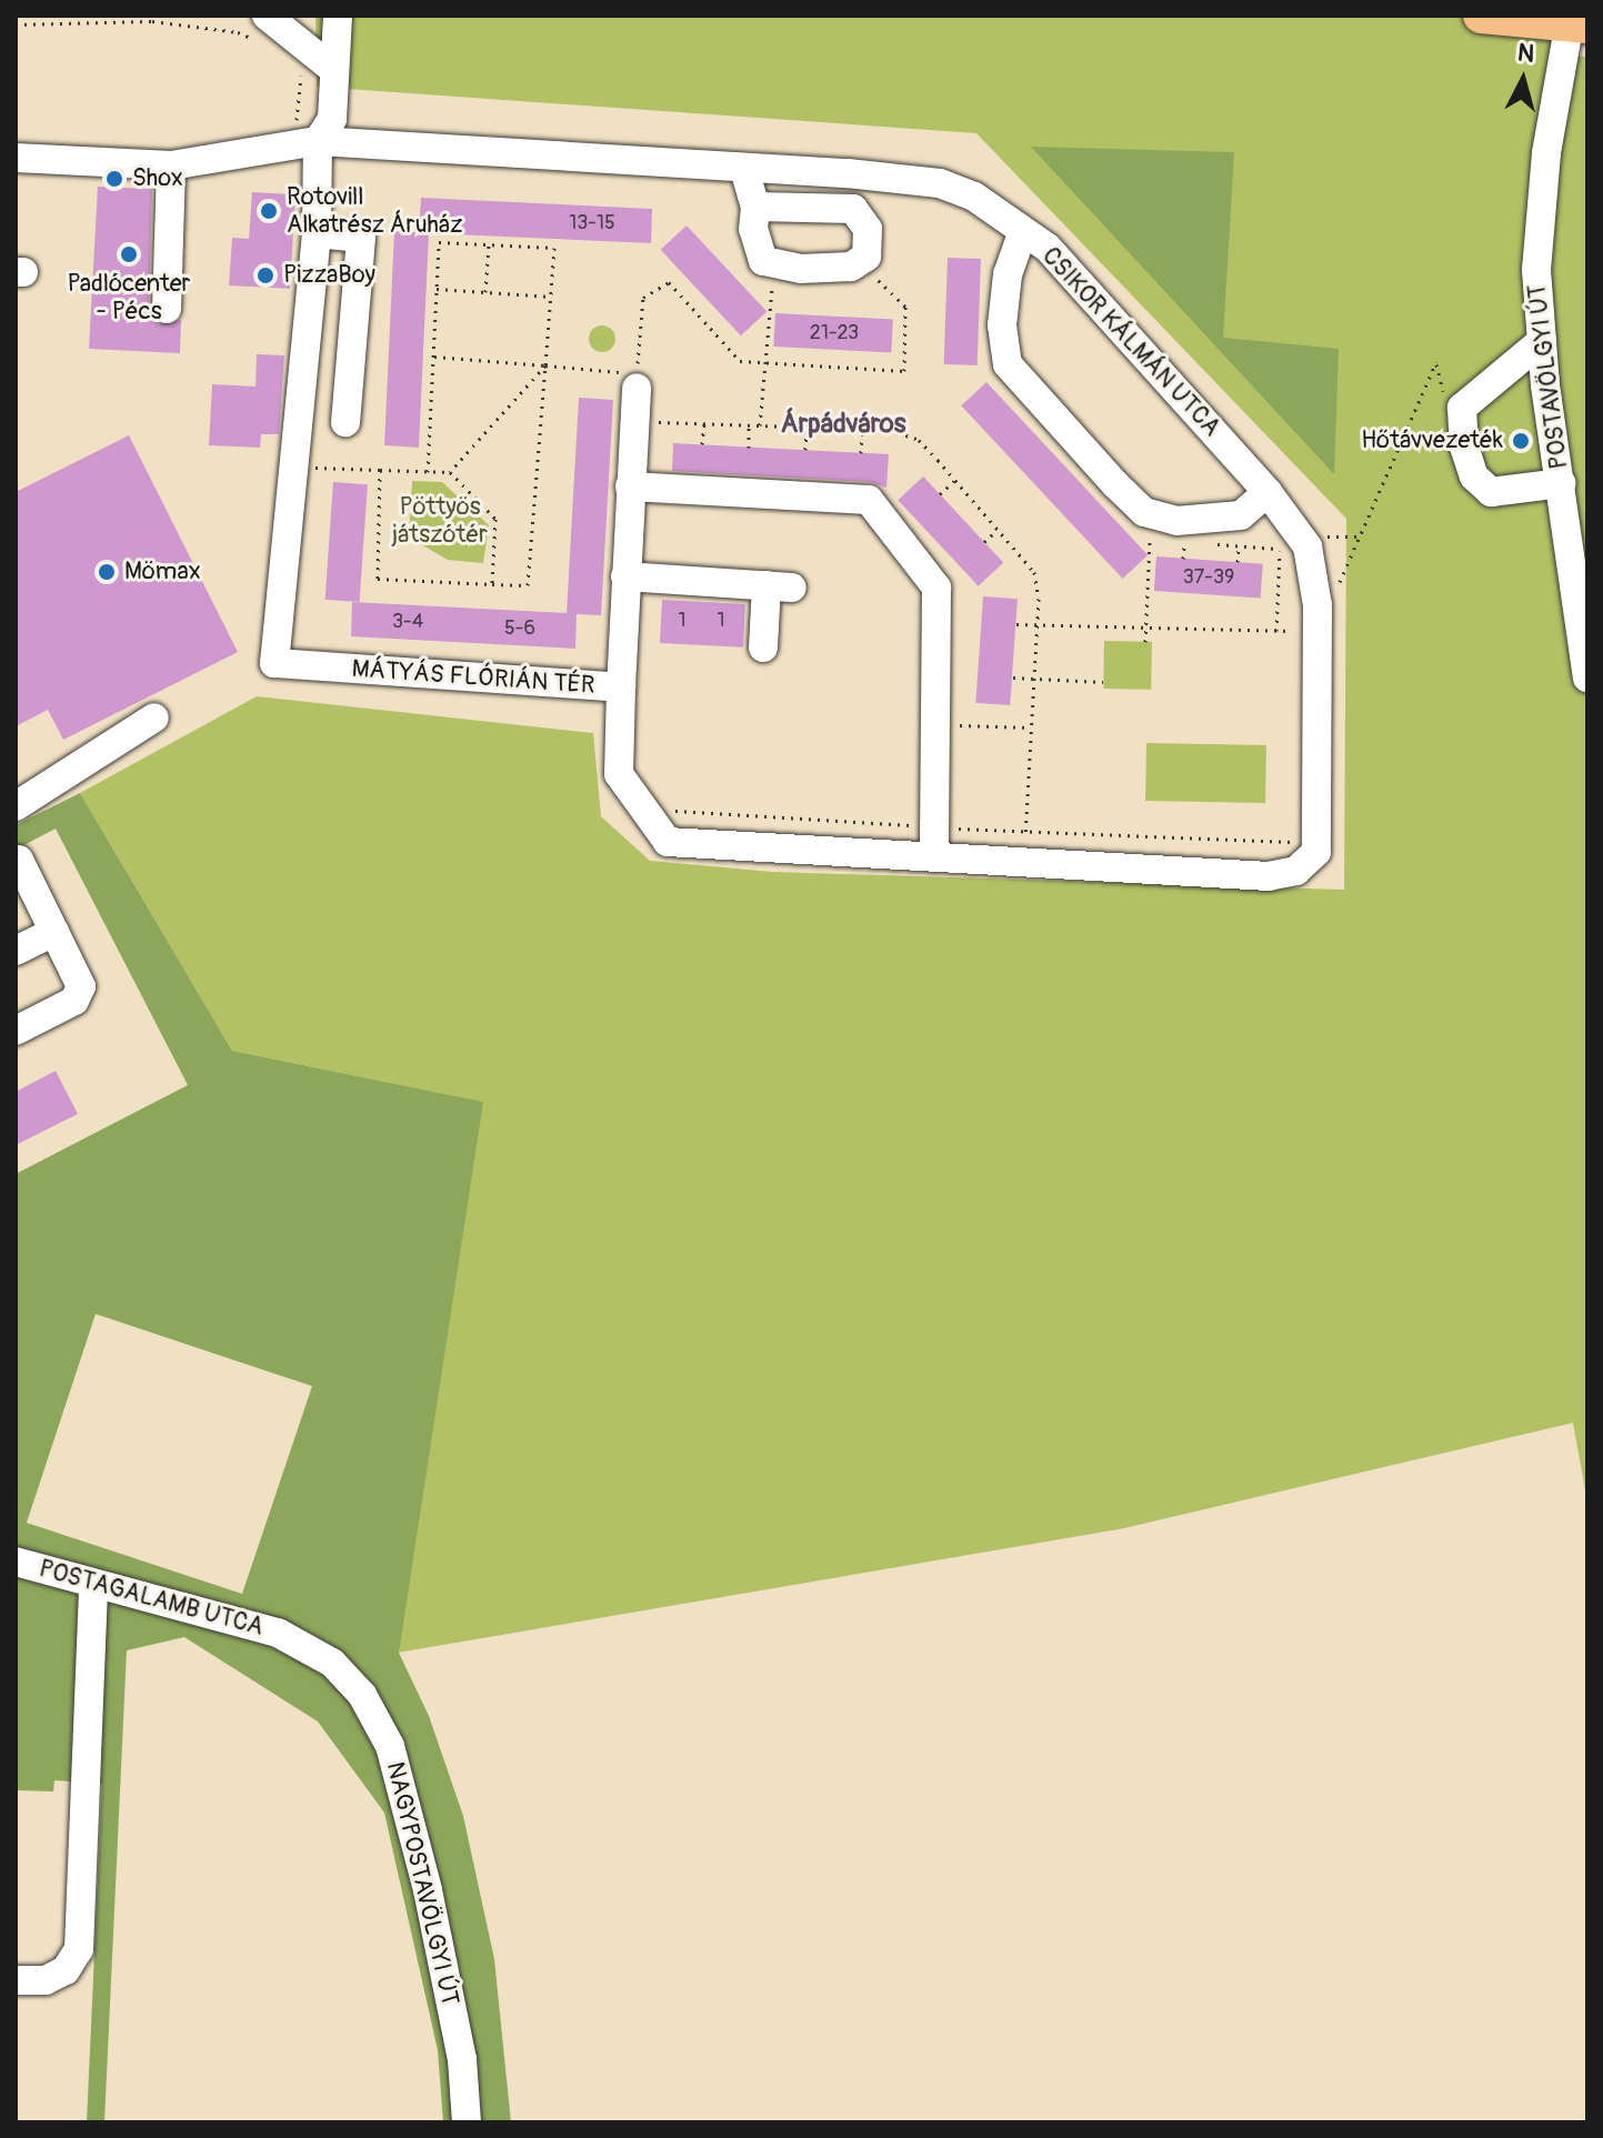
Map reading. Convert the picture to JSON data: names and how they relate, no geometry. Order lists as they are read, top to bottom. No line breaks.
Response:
{"streets":{"street":["CSIKOR KÁLMÁN UTCA","POSTAVÖLGYI ÚT","MÁTYÁS FLÓRIÁN TÉR","POSTAGALAMB UTCA","NAGYPOSTAVÖLGYI ÚT"]},"crossings":[["POSTAGALAMB UTCA","NAGYPOSTAVÖLGYI ÚT"]],"districts":["Árpádváros"],"parks":["Pöttyös játszótér"],"places":["Shox","Rotovill Alkatrész Áruház","Padlócenter - Pécs","PizzaBoy","Hőtávvezeték","Mömax"],"house_numbers":["13-15","21-23","37-39","1","1","3-4","5-6"],"north":"top"}
